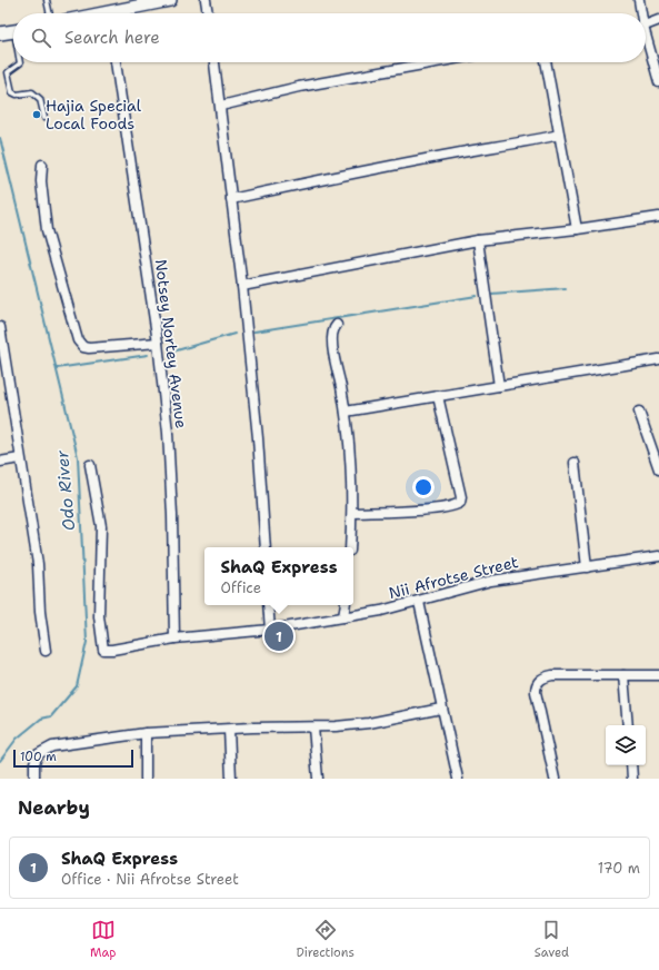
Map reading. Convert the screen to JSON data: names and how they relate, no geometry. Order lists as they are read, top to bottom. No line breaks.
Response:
{"streets":{"street":["Notsey Nortey Avenue","Nii Afrotse Street"]},"crossings":[["Notsey Nortey Avenue","Nii Afrotse Street"]],"water":["Odo River"],"places":["Hajia Special Local Foods"],"scale_bar":"100 m","page":{"search":"Search here","popup":["ShaQ Express","Office"],"pins":"1","scale":"100 m","heading":"Nearby","list":[{"mark":"1","name":"ShaQ Express","note":"Office · Nii Afrotse Street","value":"170 m"}],"nav":["Map","Directions","Saved"]}}
